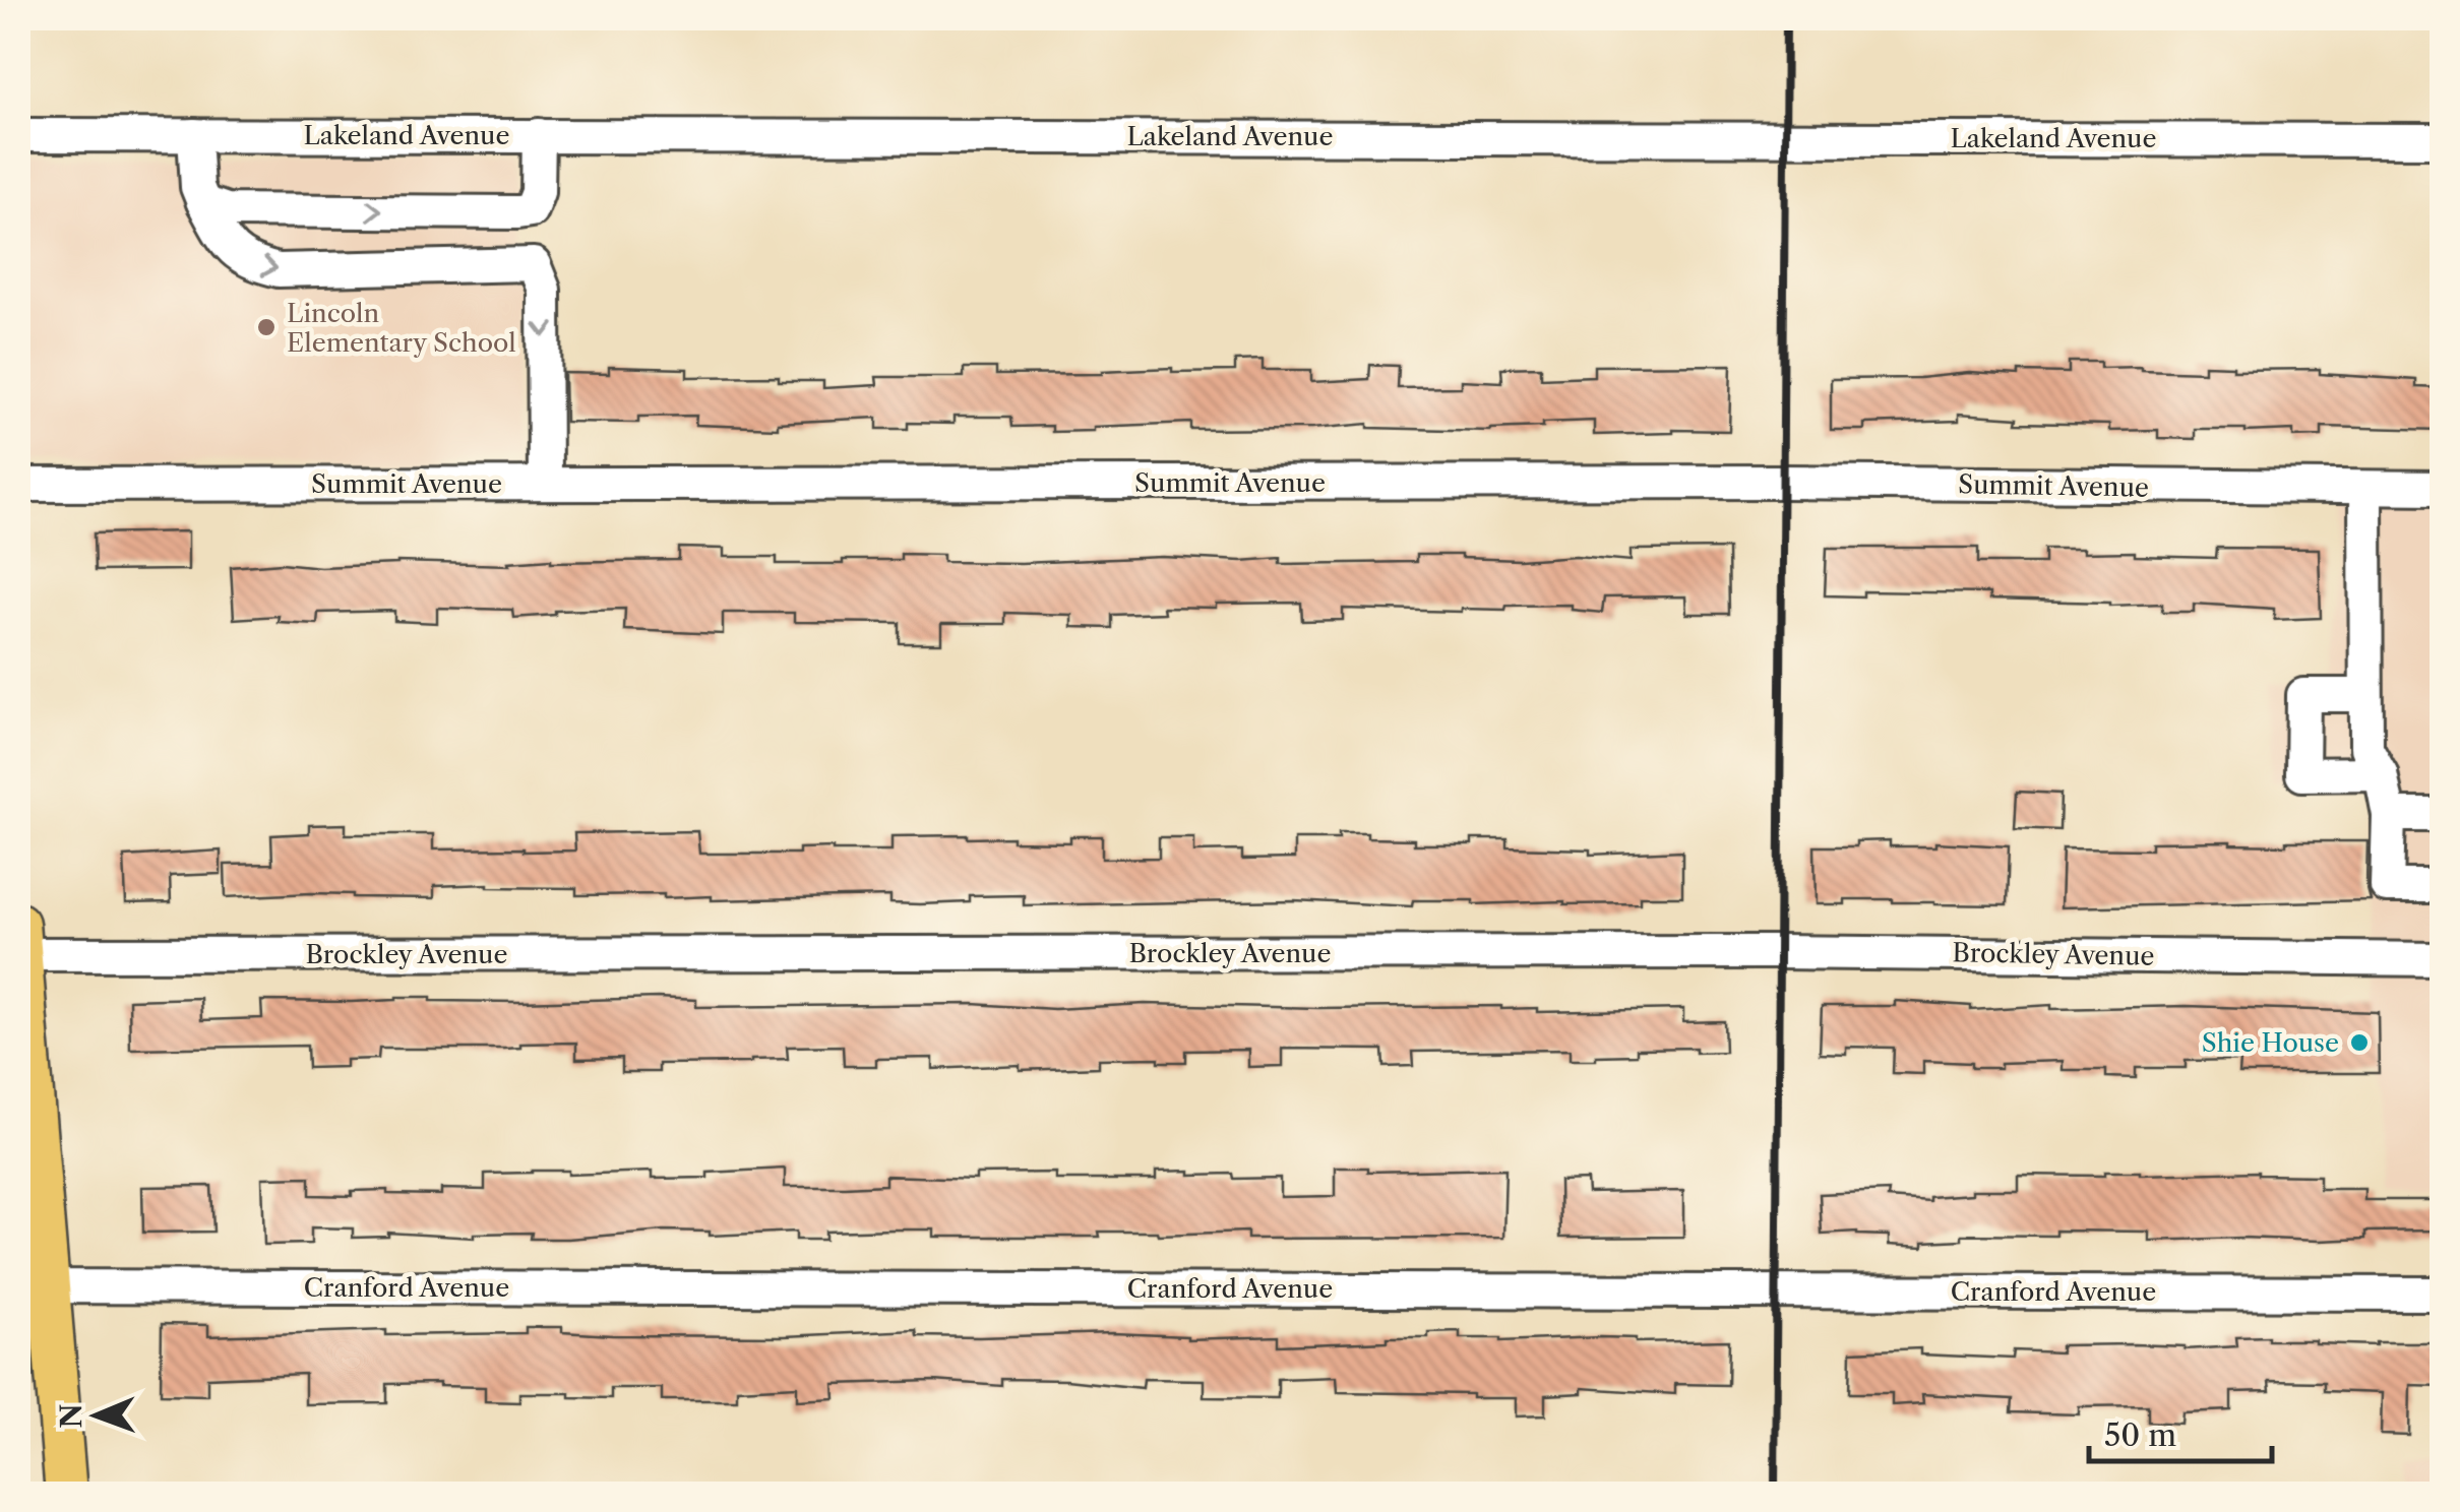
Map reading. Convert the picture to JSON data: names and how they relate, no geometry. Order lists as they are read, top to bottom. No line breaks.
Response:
{"streets":{"street":["Lakeland Avenue","Summit Avenue","Brockley Avenue","Cranford Avenue"]},"places":["Lincoln Elementary School","Shie House"],"scale_bar":"50 m","north":"left"}
